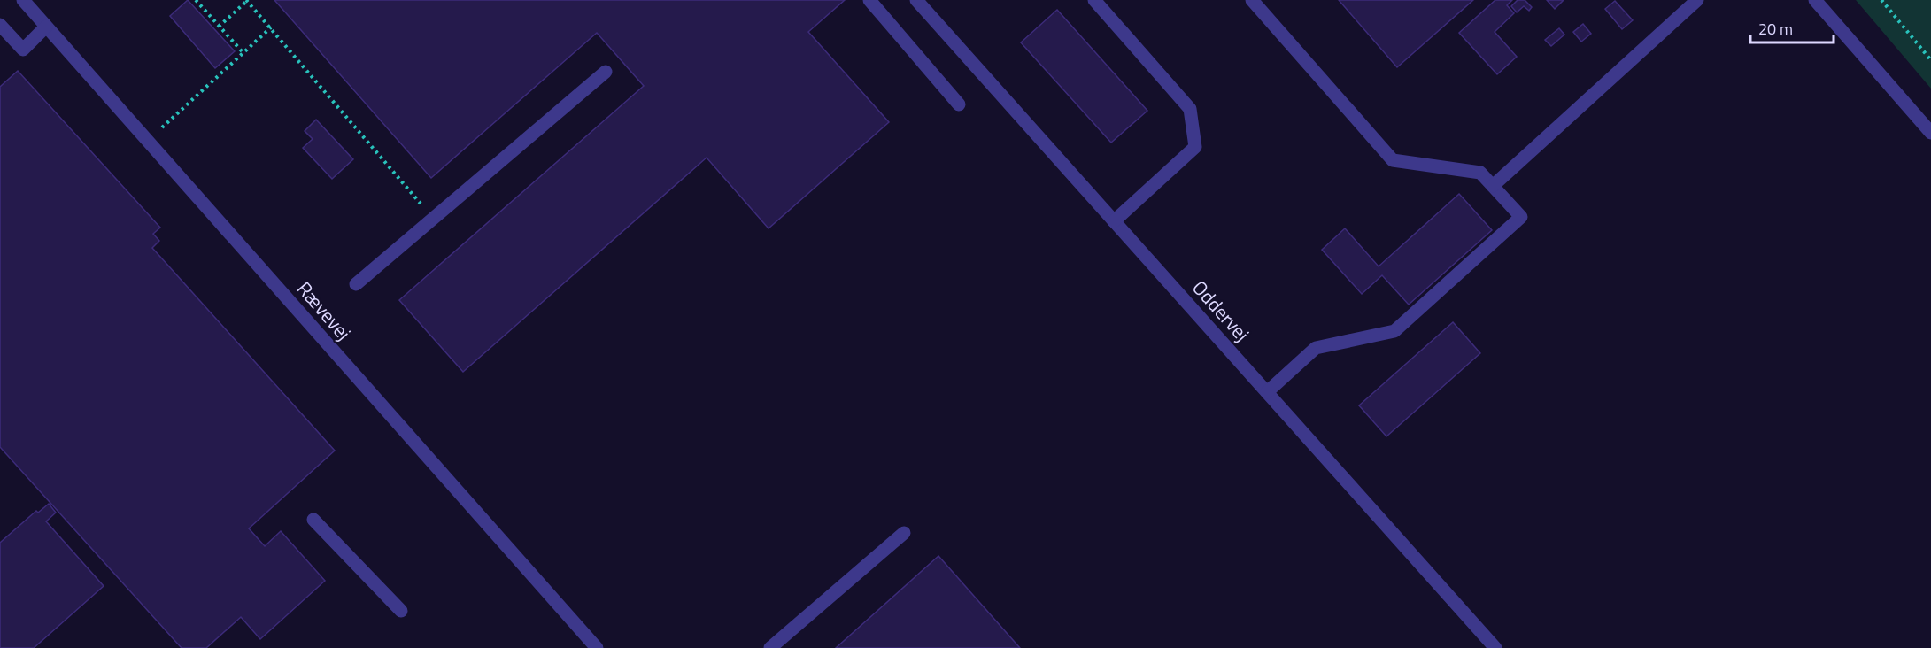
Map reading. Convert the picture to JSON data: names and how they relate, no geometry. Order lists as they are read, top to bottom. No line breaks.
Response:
{"streets":{"street":["Rævevej","Oddervej"]},"scale_bar":"20 m"}
